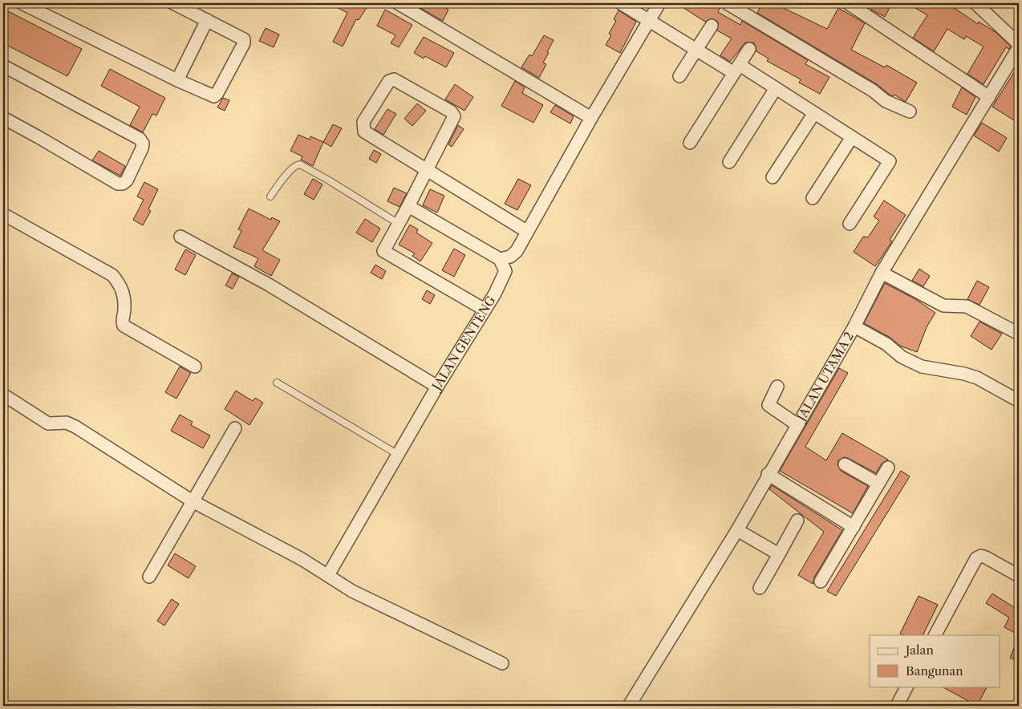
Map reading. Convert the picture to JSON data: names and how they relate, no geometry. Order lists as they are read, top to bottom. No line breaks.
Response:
{"streets":{"street":["JALAN GENTENG","JALAN UTAMA 2"]},"legend":["Jalan","Bangunan"]}
